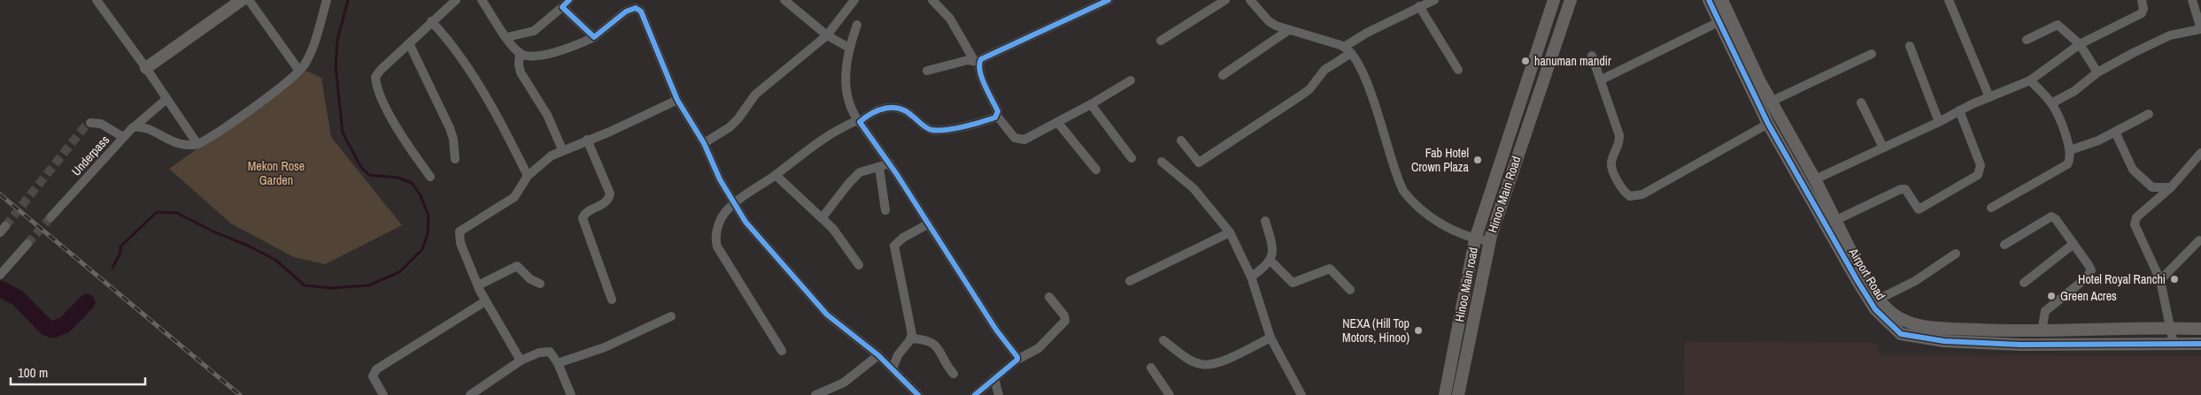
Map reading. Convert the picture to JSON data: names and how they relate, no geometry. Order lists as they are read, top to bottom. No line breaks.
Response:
{"streets":{"street":["Underpass","Hinoo Main Road","Airport Road","Hinoo Main road"]},"parks":["Mekon Rose Garden"],"places":["hanuman mandir","Fab Hotel Crown Plaza","Hotel Royal Ranchi","Green Acres","NEXA (Hill Top Motors, Hinoo)"],"scale_bar":"100 m"}
